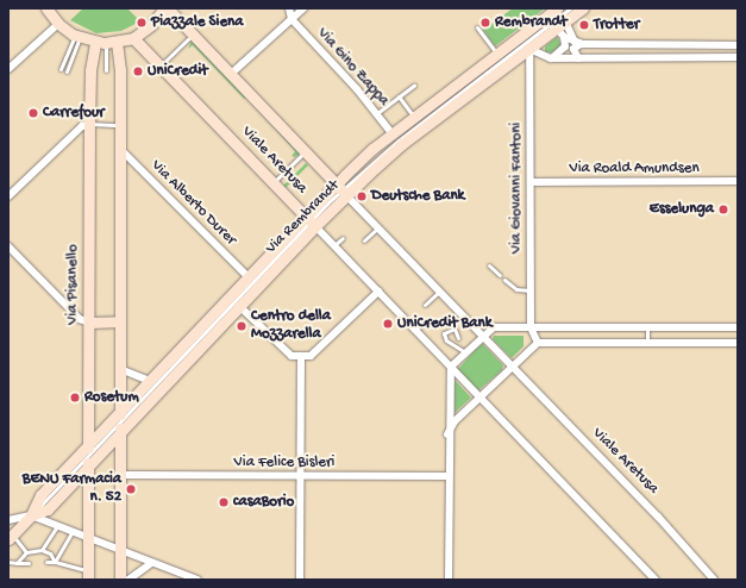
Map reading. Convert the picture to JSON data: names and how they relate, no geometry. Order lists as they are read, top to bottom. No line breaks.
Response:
{"streets":{"street":["Via Gino Zappa","Viale Aretusa","Via Roald Amundsen","Via Giovanni Fantoni","Via Alberto Durer","Via Rembrandt","Via Pisanello","Via Felice Bisleri"]},"crossings":[["Via Gino Zappa","Via Rembrandt"],["Viale Aretusa","Via Rembrandt"],["Via Roald Amundsen","Via Giovanni Fantoni"],["Via Giovanni Fantoni","Via Rembrandt"],["Via Alberto Durer","Via Rembrandt"]],"places":["Piazzale Siena","Rembrandt","Trotter","UniCredit","Carrefour","Deutsche Bank","Esselunga","UniCredit Bank","Centro della Mozzarella","Rosetum","BENU Farmacia n. 52","casaBorio"]}
